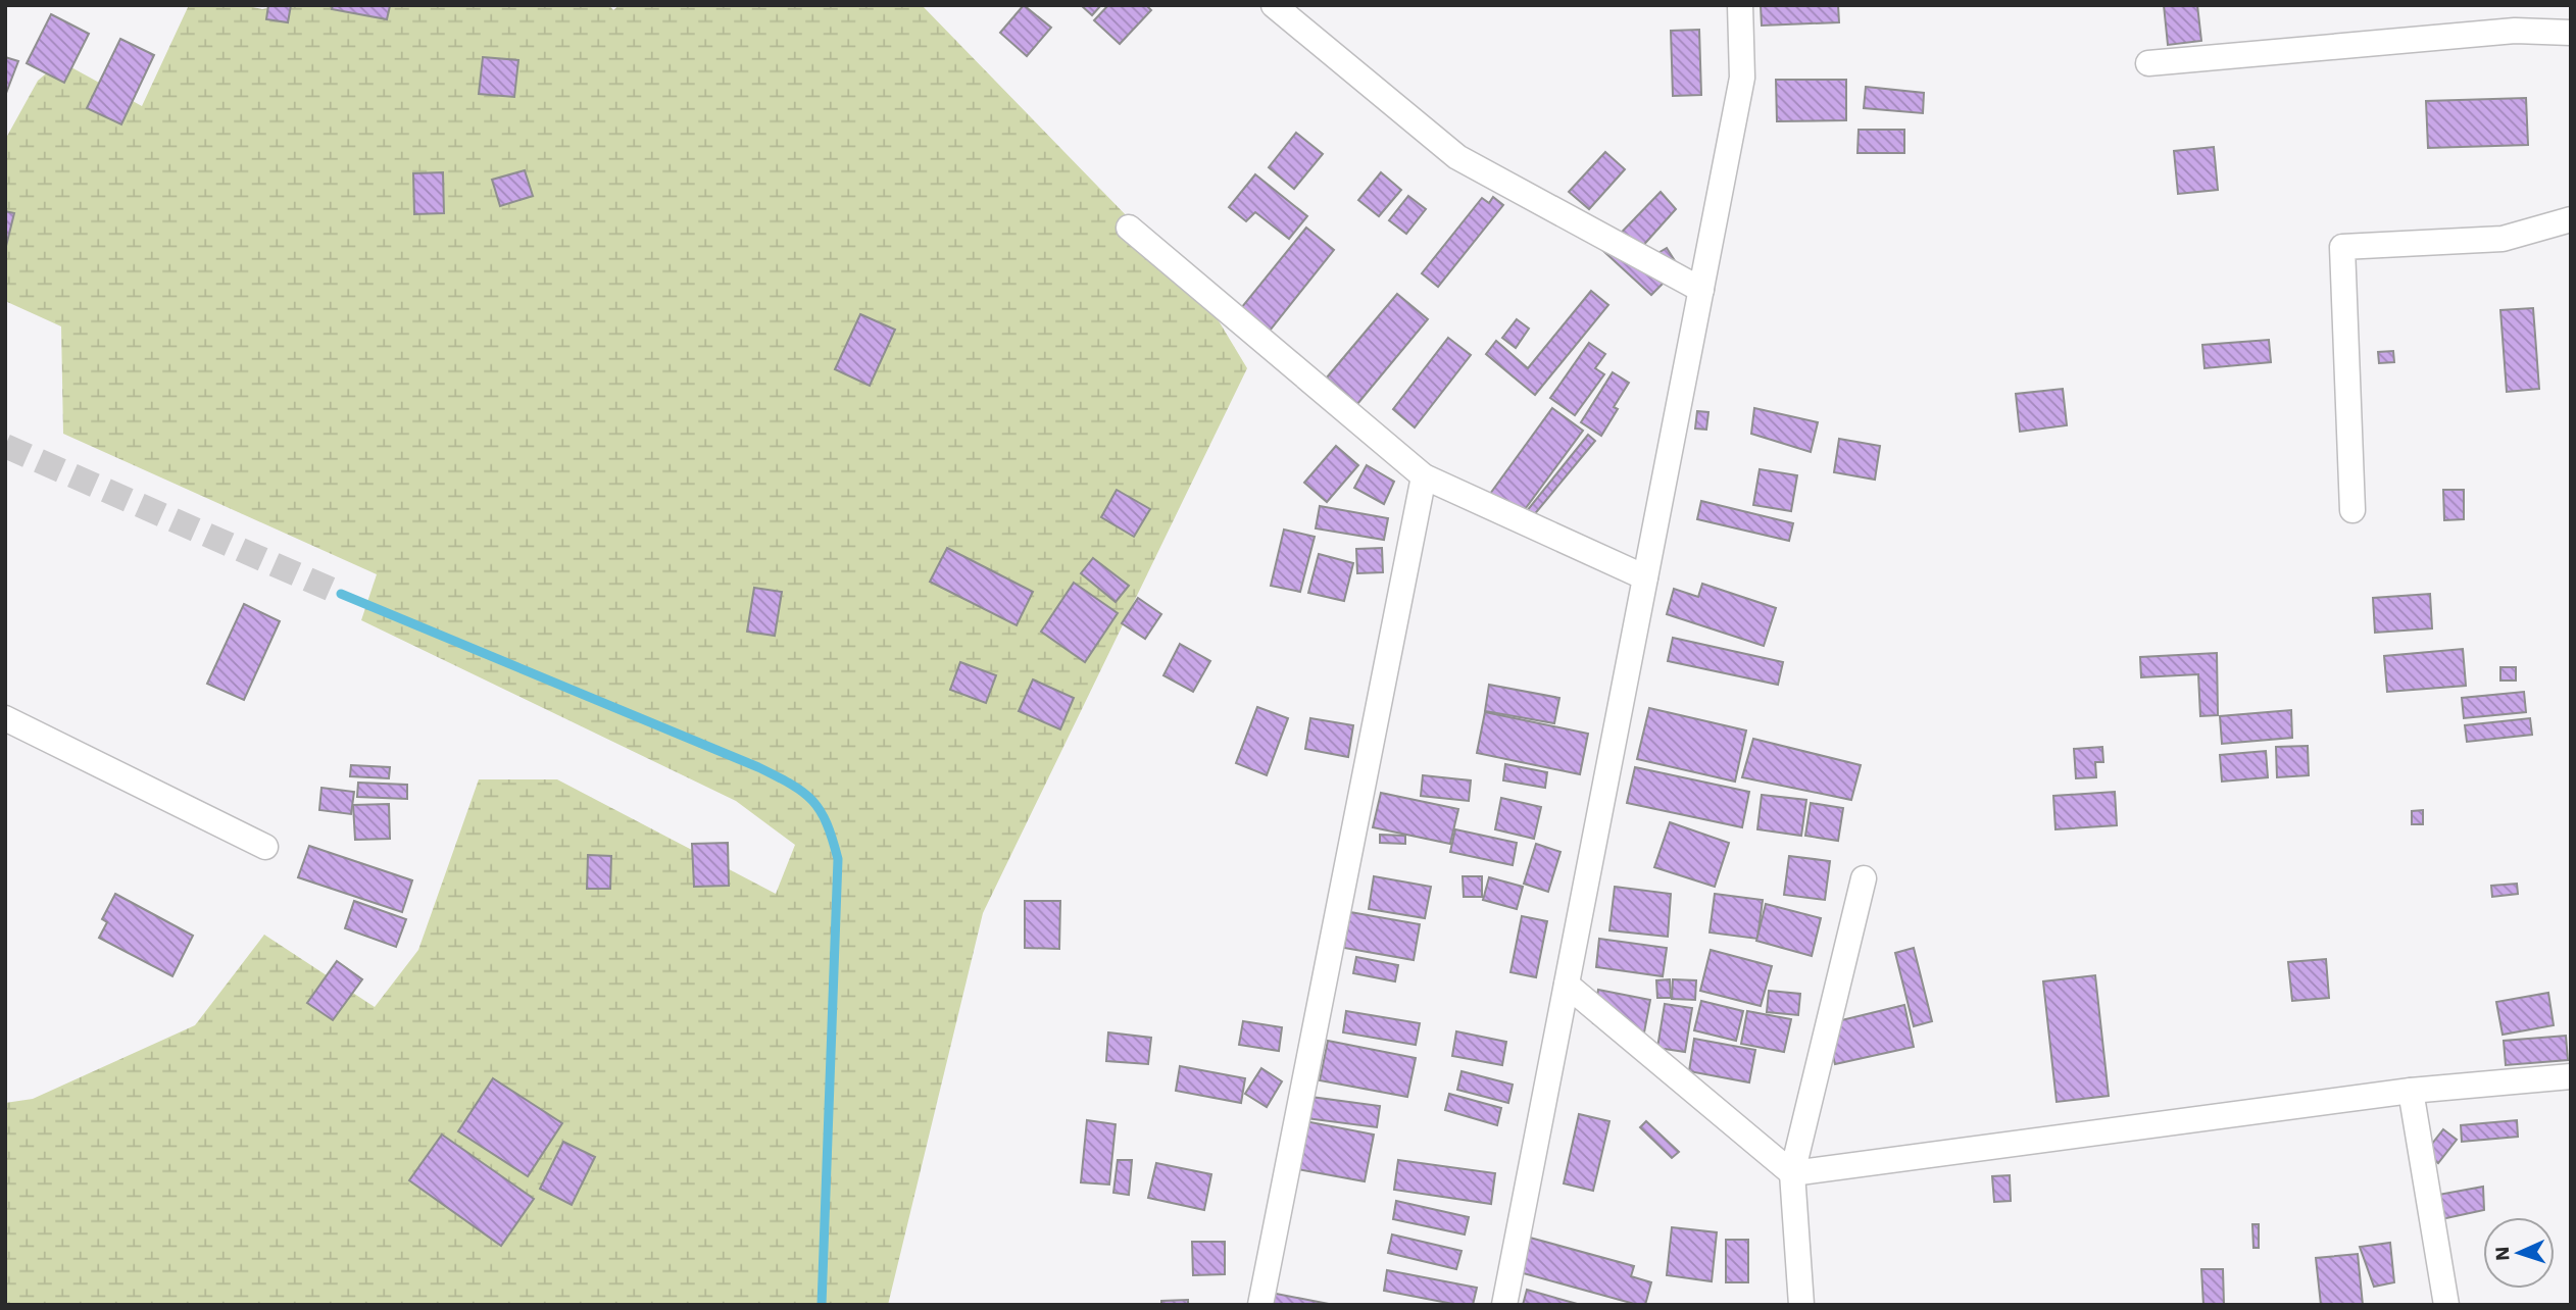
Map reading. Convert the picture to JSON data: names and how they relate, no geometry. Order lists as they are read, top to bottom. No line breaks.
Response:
{"north":"left"}
